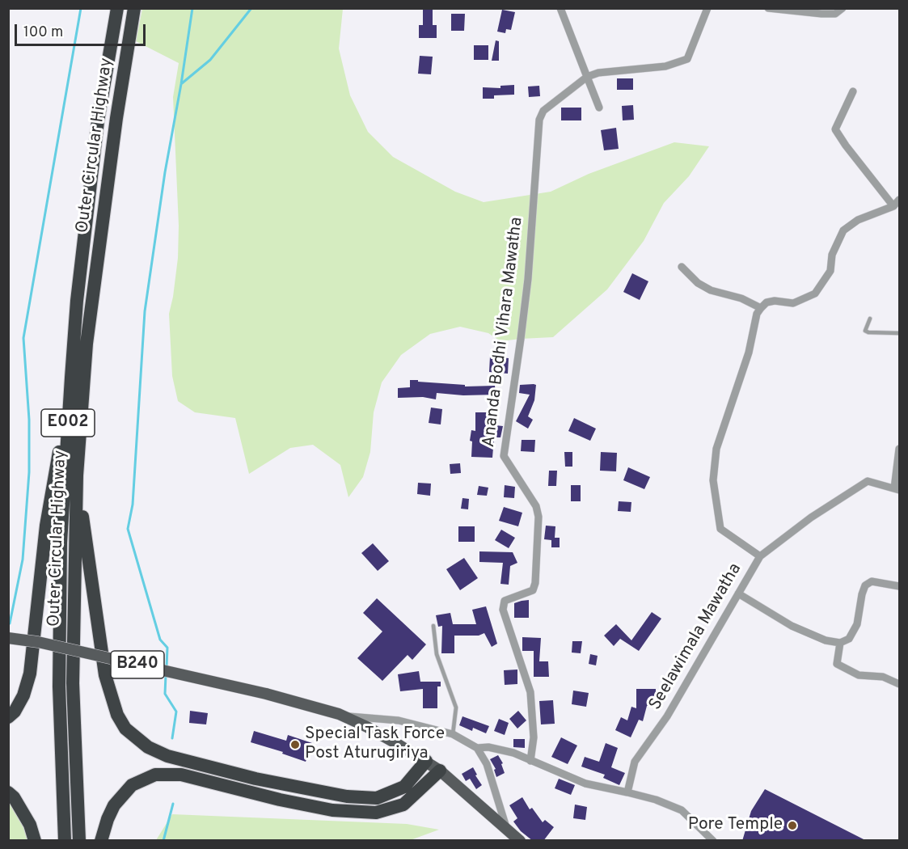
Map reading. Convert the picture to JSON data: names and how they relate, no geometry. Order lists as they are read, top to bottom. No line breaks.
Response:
{"streets":{"highway":["Outer Circular Highway","E002"],"main road":["B240"],"street":["Ananda Bodhi Vihara Mawatha","Seelawimala Mawatha"]},"places":["Special Task Force Post Aturugiriya","Pore Temple"],"scale_bar":"100 m"}
